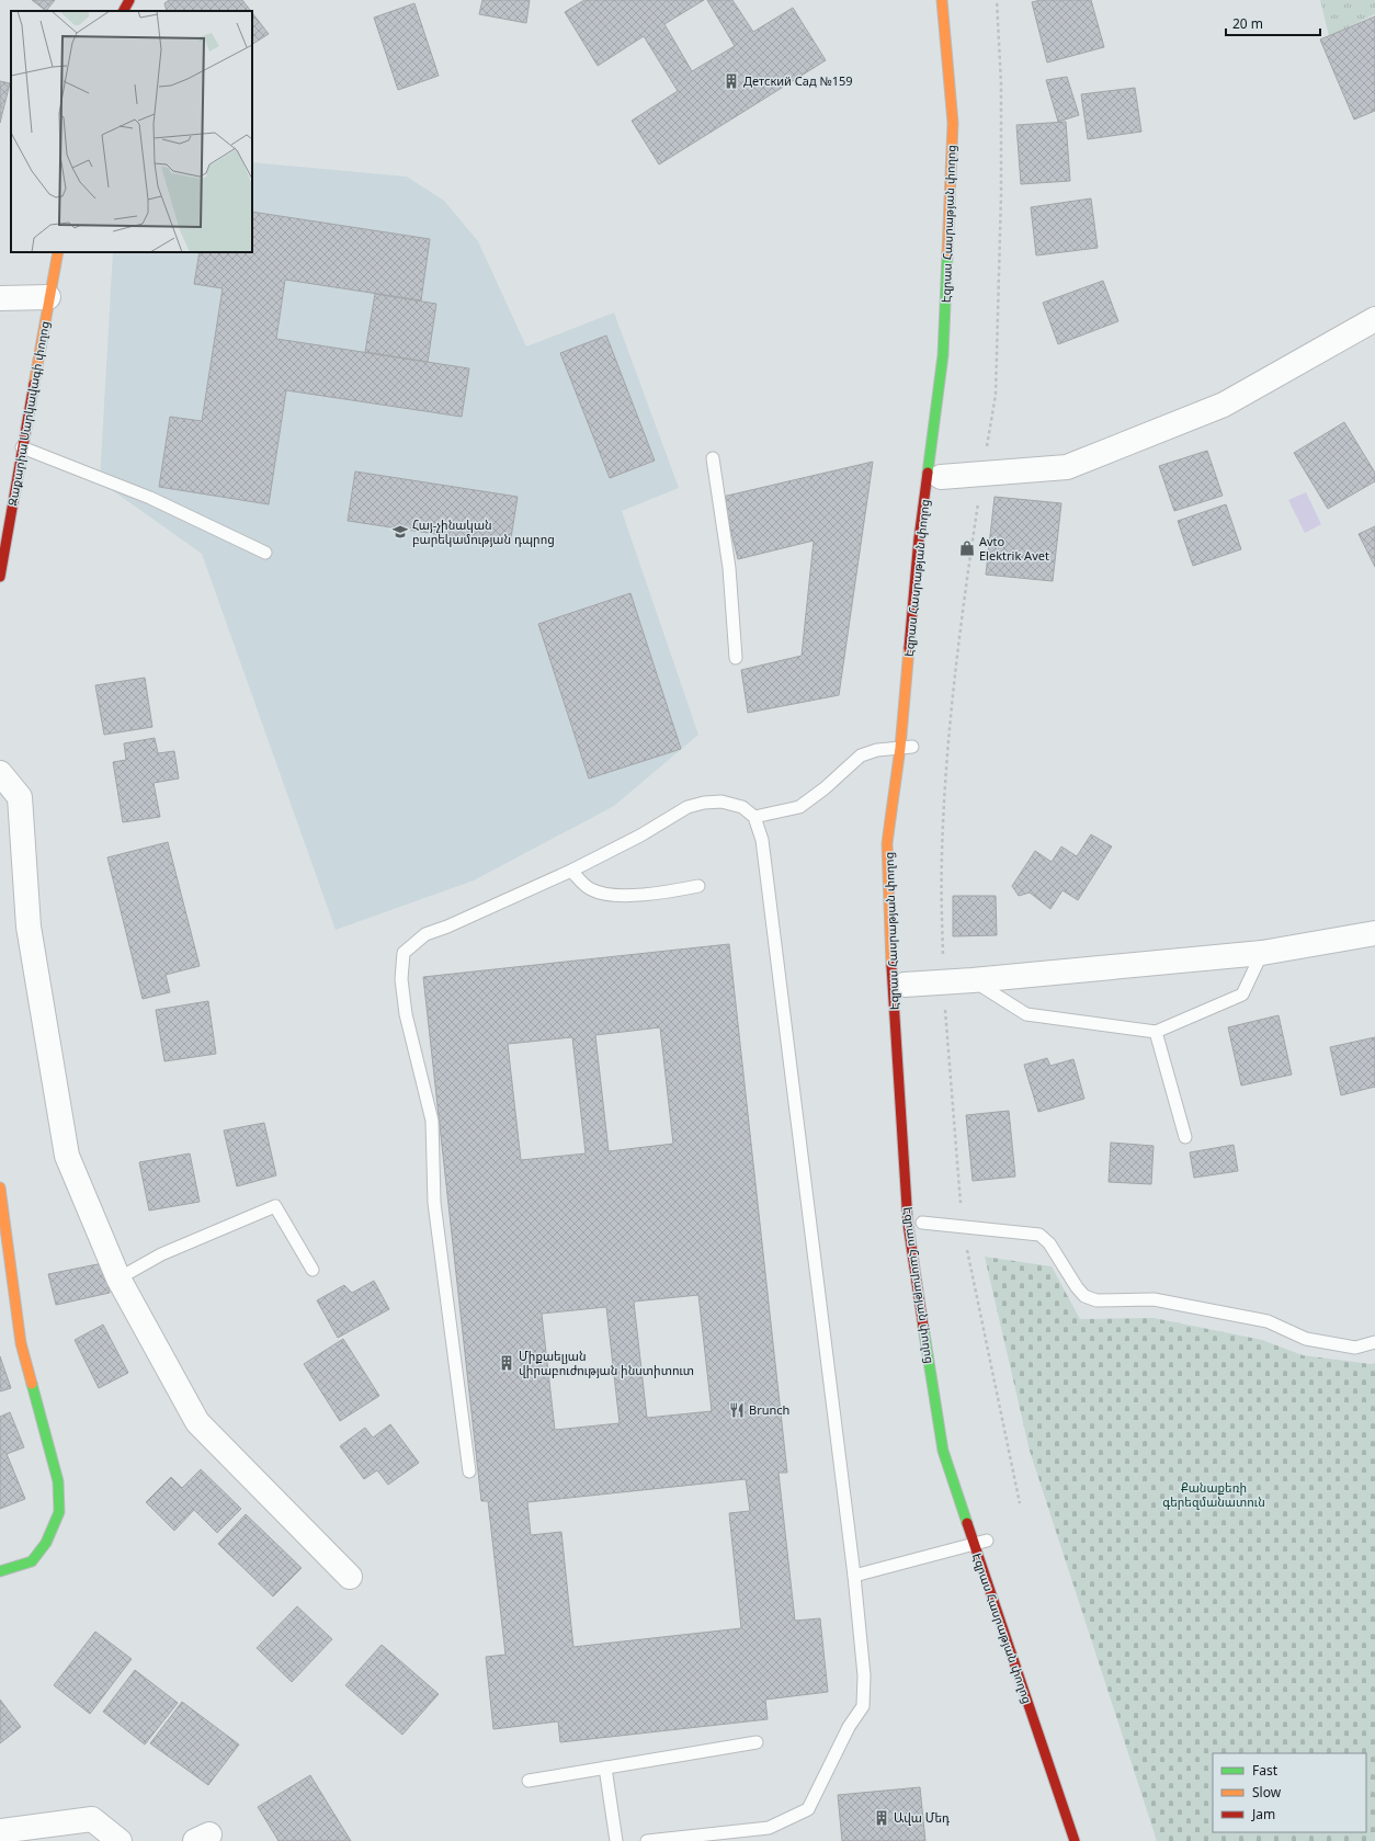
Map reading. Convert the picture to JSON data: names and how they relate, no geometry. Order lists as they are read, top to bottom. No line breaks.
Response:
{"streets":{"street":["Էզրաս Հասրաթյան փողոց","Զաքարիա Սարկավագի փողոց"]},"parks":["Քանաքեռի գերեզմանատուն"],"places":{"building":["Детский Сад №159","Միքաելյան վիրաբուժության ինստիտուտ","Ավա Մեդ"],"school or university":["Հայ-չինական բարեկամության դպրոց"],"shop":["Avto Elektrik Avet"],"restaurant":["Brunch"]},"legend":["Fast","Slow","Jam"],"scale_bar":"20 m"}
